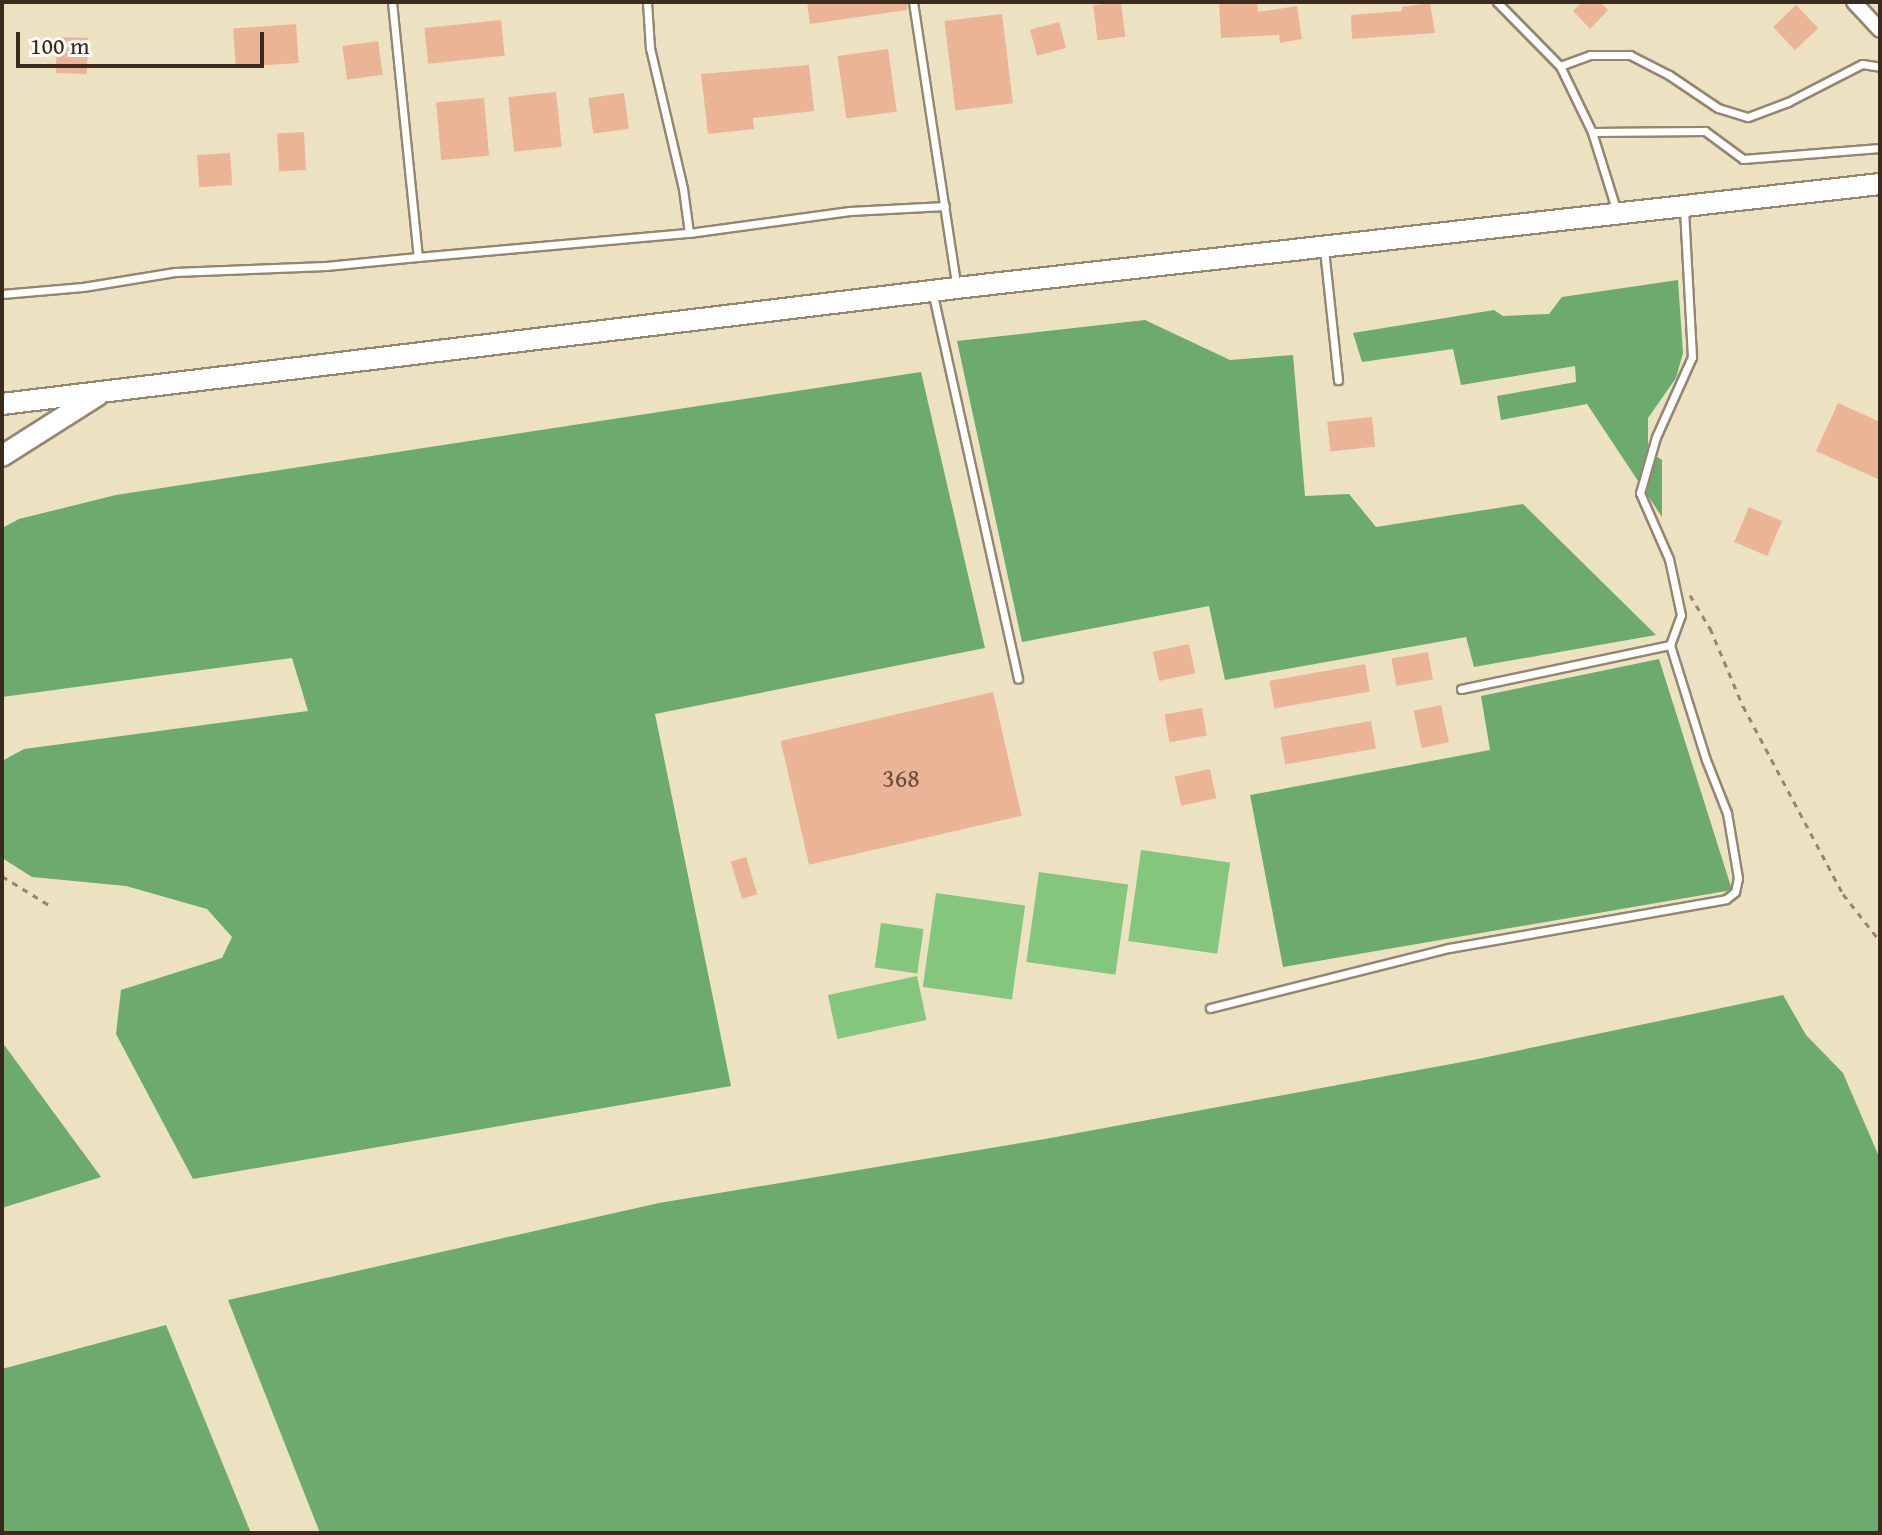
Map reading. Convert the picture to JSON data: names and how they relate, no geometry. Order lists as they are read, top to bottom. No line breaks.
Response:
{"house_numbers":["368"],"scale_bar":"100 m"}
